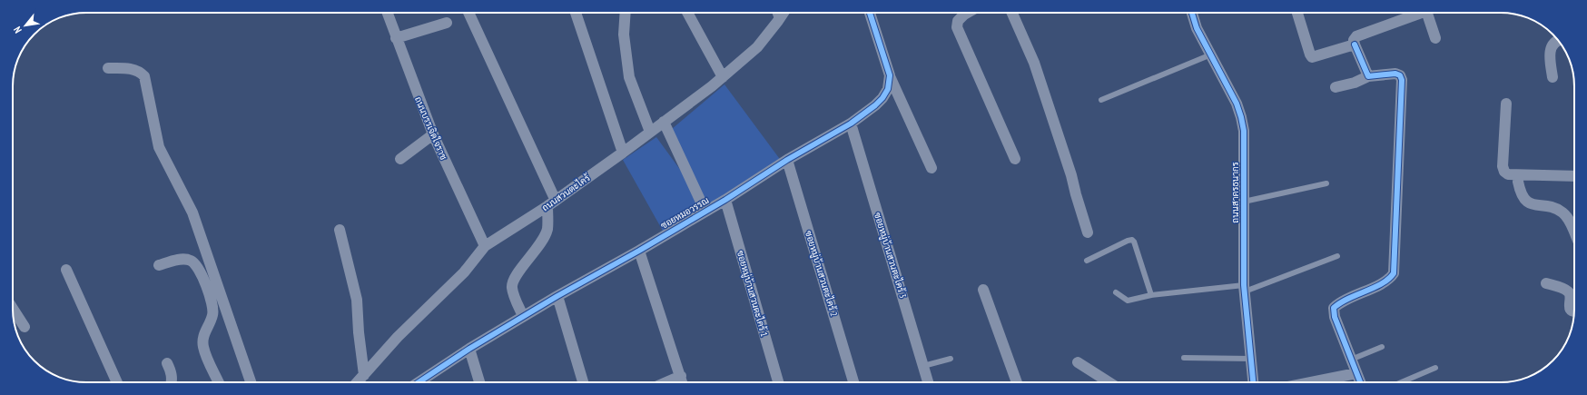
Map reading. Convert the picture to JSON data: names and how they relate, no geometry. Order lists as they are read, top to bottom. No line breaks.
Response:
{"streets":{"street":["ถนนบรรเจิดใจราช","ถนนสวนตะไคร้","ถนนสาครธนากร","ซอยหมอวรรณ","ซอยหมู่บ้านสวนตะไคร้ 3","ซอยหมู่บ้านสวนตะไคร้ 2","ซอยหมู่บ้านสวนตะไคร้ 1"]},"crossings":[["ถนนบรรเจิดใจราช","ถนนสวนตะไคร้"],["ซอยหมอวรรณ","ซอยหมู่บ้านสวนตะไคร้ 3"],["ซอยหมอวรรณ","ซอยหมู่บ้านสวนตะไคร้ 2"],["ซอยหมอวรรณ","ซอยหมู่บ้านสวนตะไคร้ 1"]],"north":"bottom left"}
